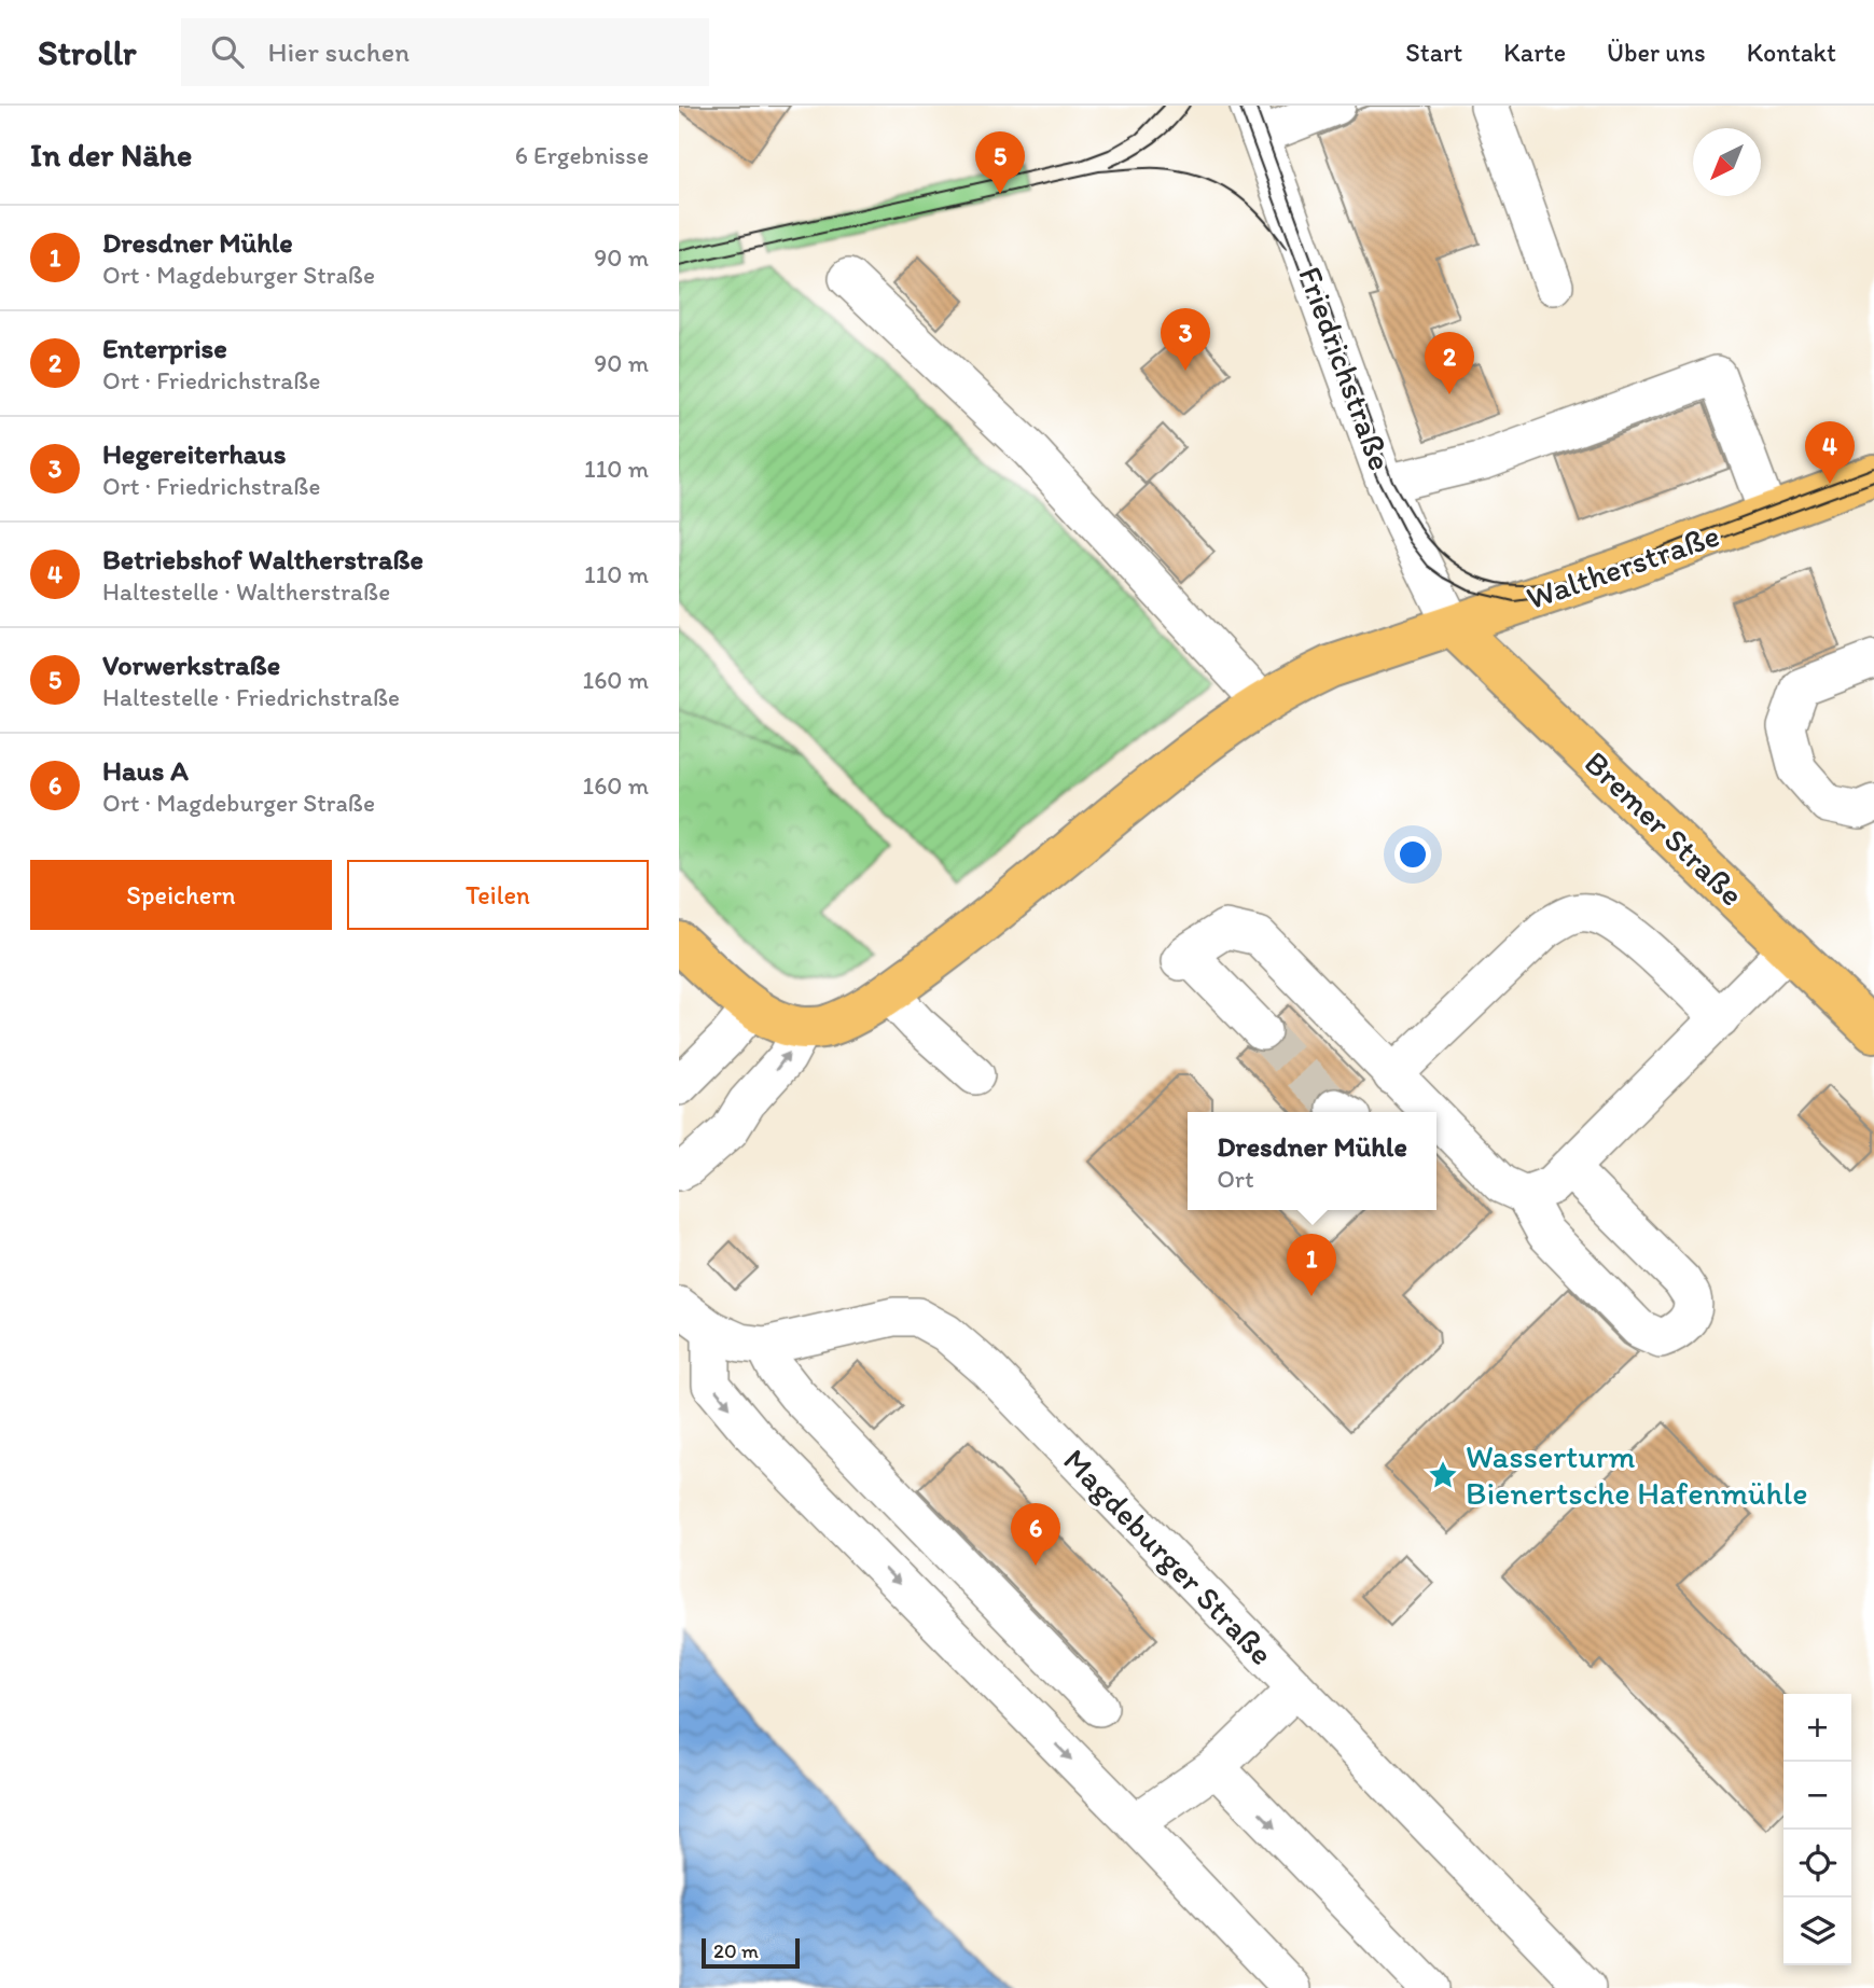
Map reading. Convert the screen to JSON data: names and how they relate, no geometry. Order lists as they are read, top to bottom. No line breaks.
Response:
{"streets":{"main road":["Waltherstraße","Bremer Straße"],"street":["Friedrichstraße","Magdeburger Straße"]},"crossings":[["Friedrichstraße","Waltherstraße"],["Friedrichstraße","Bremer Straße"],["Waltherstraße","Bremer Straße"]],"places":{"place":["Wasserturm Bienertsche Hafenmühle"]},"scale_bar":"20 m","north":"bottom left","page":{"header":"Strollr","search":"Hier suchen","nav":["Start","Karte","Über uns","Kontakt"],"heading":["In der Nähe","6 Ergebnisse"],"pins":["5","3","2","4","1","6"],"list":[{"mark":"1","name":"Dresdner Mühle","note":"Ort · Magdeburger Straße","value":"90 m"},{"mark":"2","name":"Enterprise","note":"Ort · Friedrichstraße","value":"90 m"},{"mark":"3","name":"Hegereiterhaus","note":"Ort · Friedrichstraße","value":"110 m"},{"mark":"4","name":"Betriebshof Waltherstraße","note":"Haltestelle · Waltherstraße","value":"110 m"},{"mark":"5","name":"Vorwerkstraße","note":"Haltestelle · Friedrichstraße","value":"160 m"},{"mark":"6","name":"Haus A","note":"Ort · Magdeburger Straße","value":"160 m"}],"buttons":["Speichern","Teilen"],"popup":["Dresdner Mühle","Ort"],"map_buttons":["+","−"],"scale":"20 m"}}
